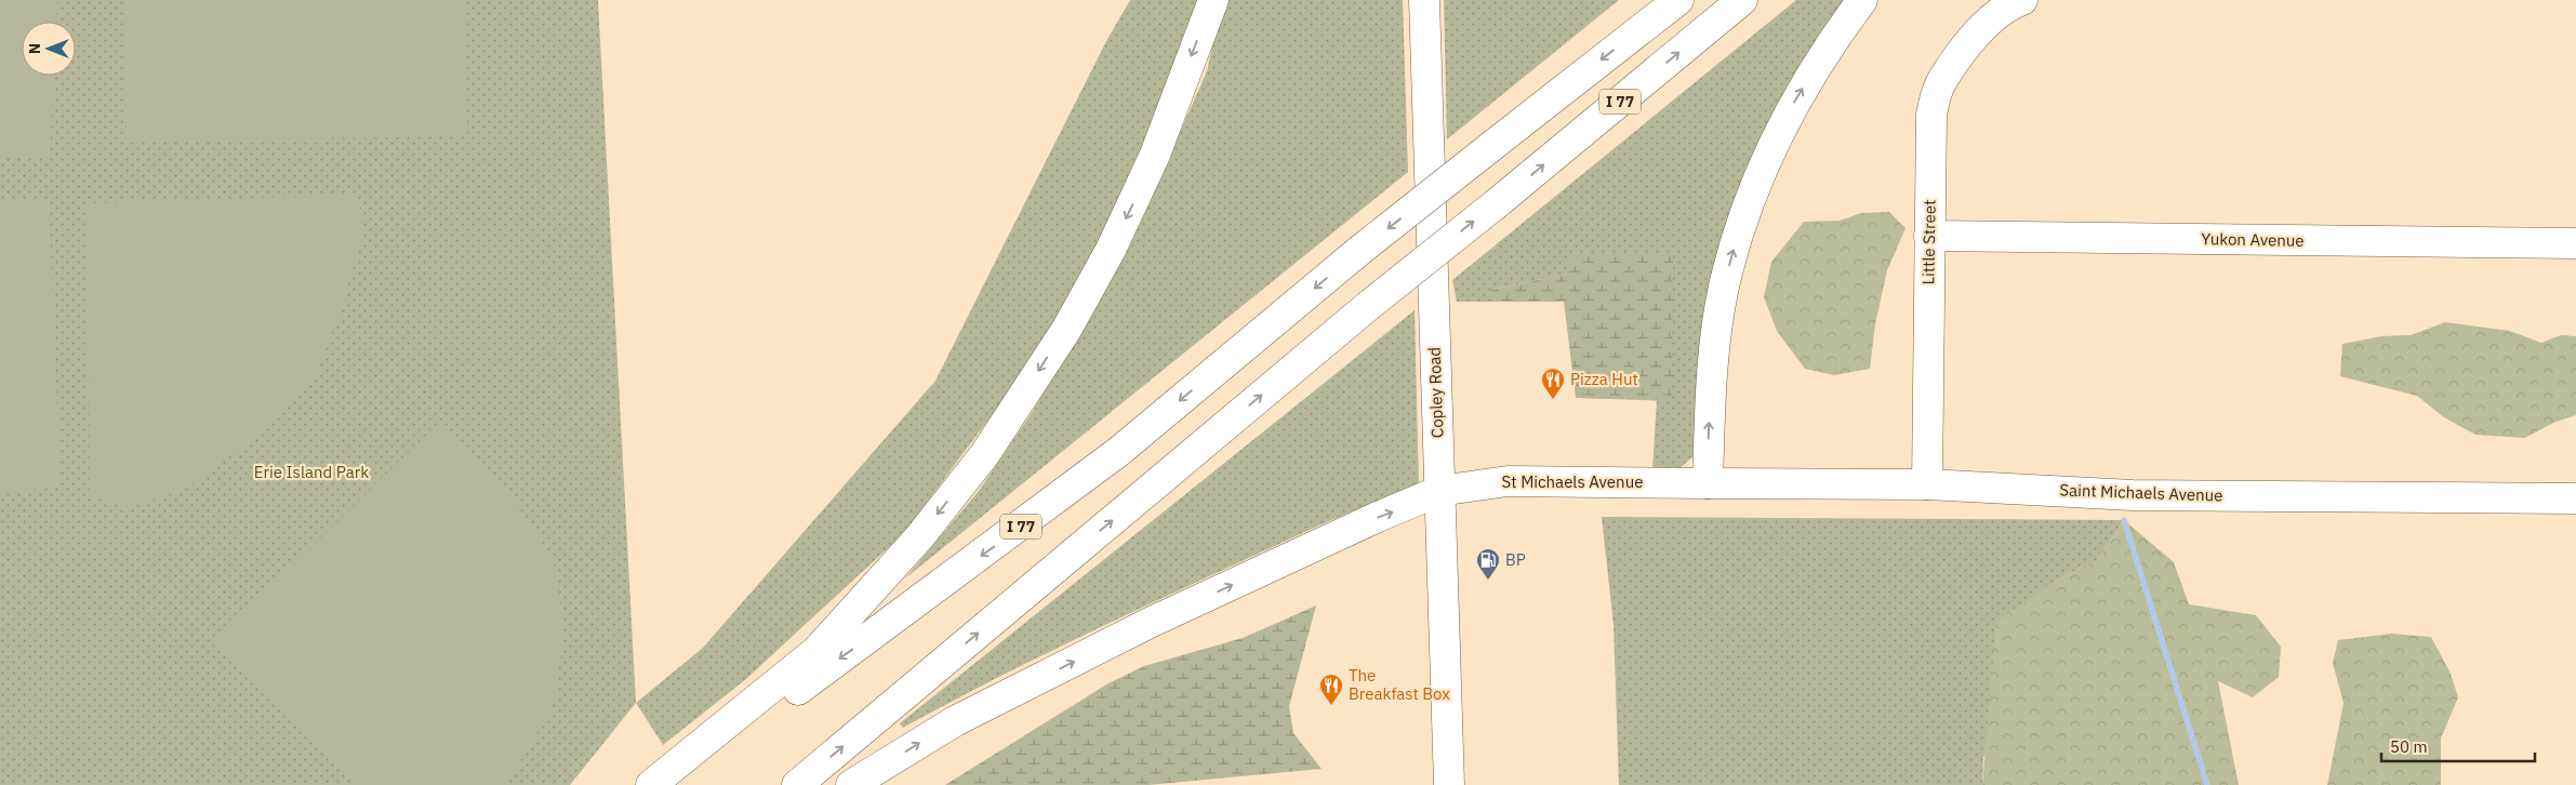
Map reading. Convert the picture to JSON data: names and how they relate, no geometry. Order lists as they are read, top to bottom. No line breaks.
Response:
{"streets":{"main road":["I 77","Yukon Avenue","Little Street","Copley Road","St Michaels Avenue","Saint Michaels Avenue"]},"crossings":[["Yukon Avenue","Little Street"],["Little Street","Saint Michaels Avenue"],["Copley Road","St Michaels Avenue"],["St Michaels Avenue","Saint Michaels Avenue"]],"parks":["Erie Island Park"],"places":{"restaurant":["Pizza Hut","The Breakfast Box"],"fuel station":["BP"]},"scale_bar":"50 m","north":"left"}
